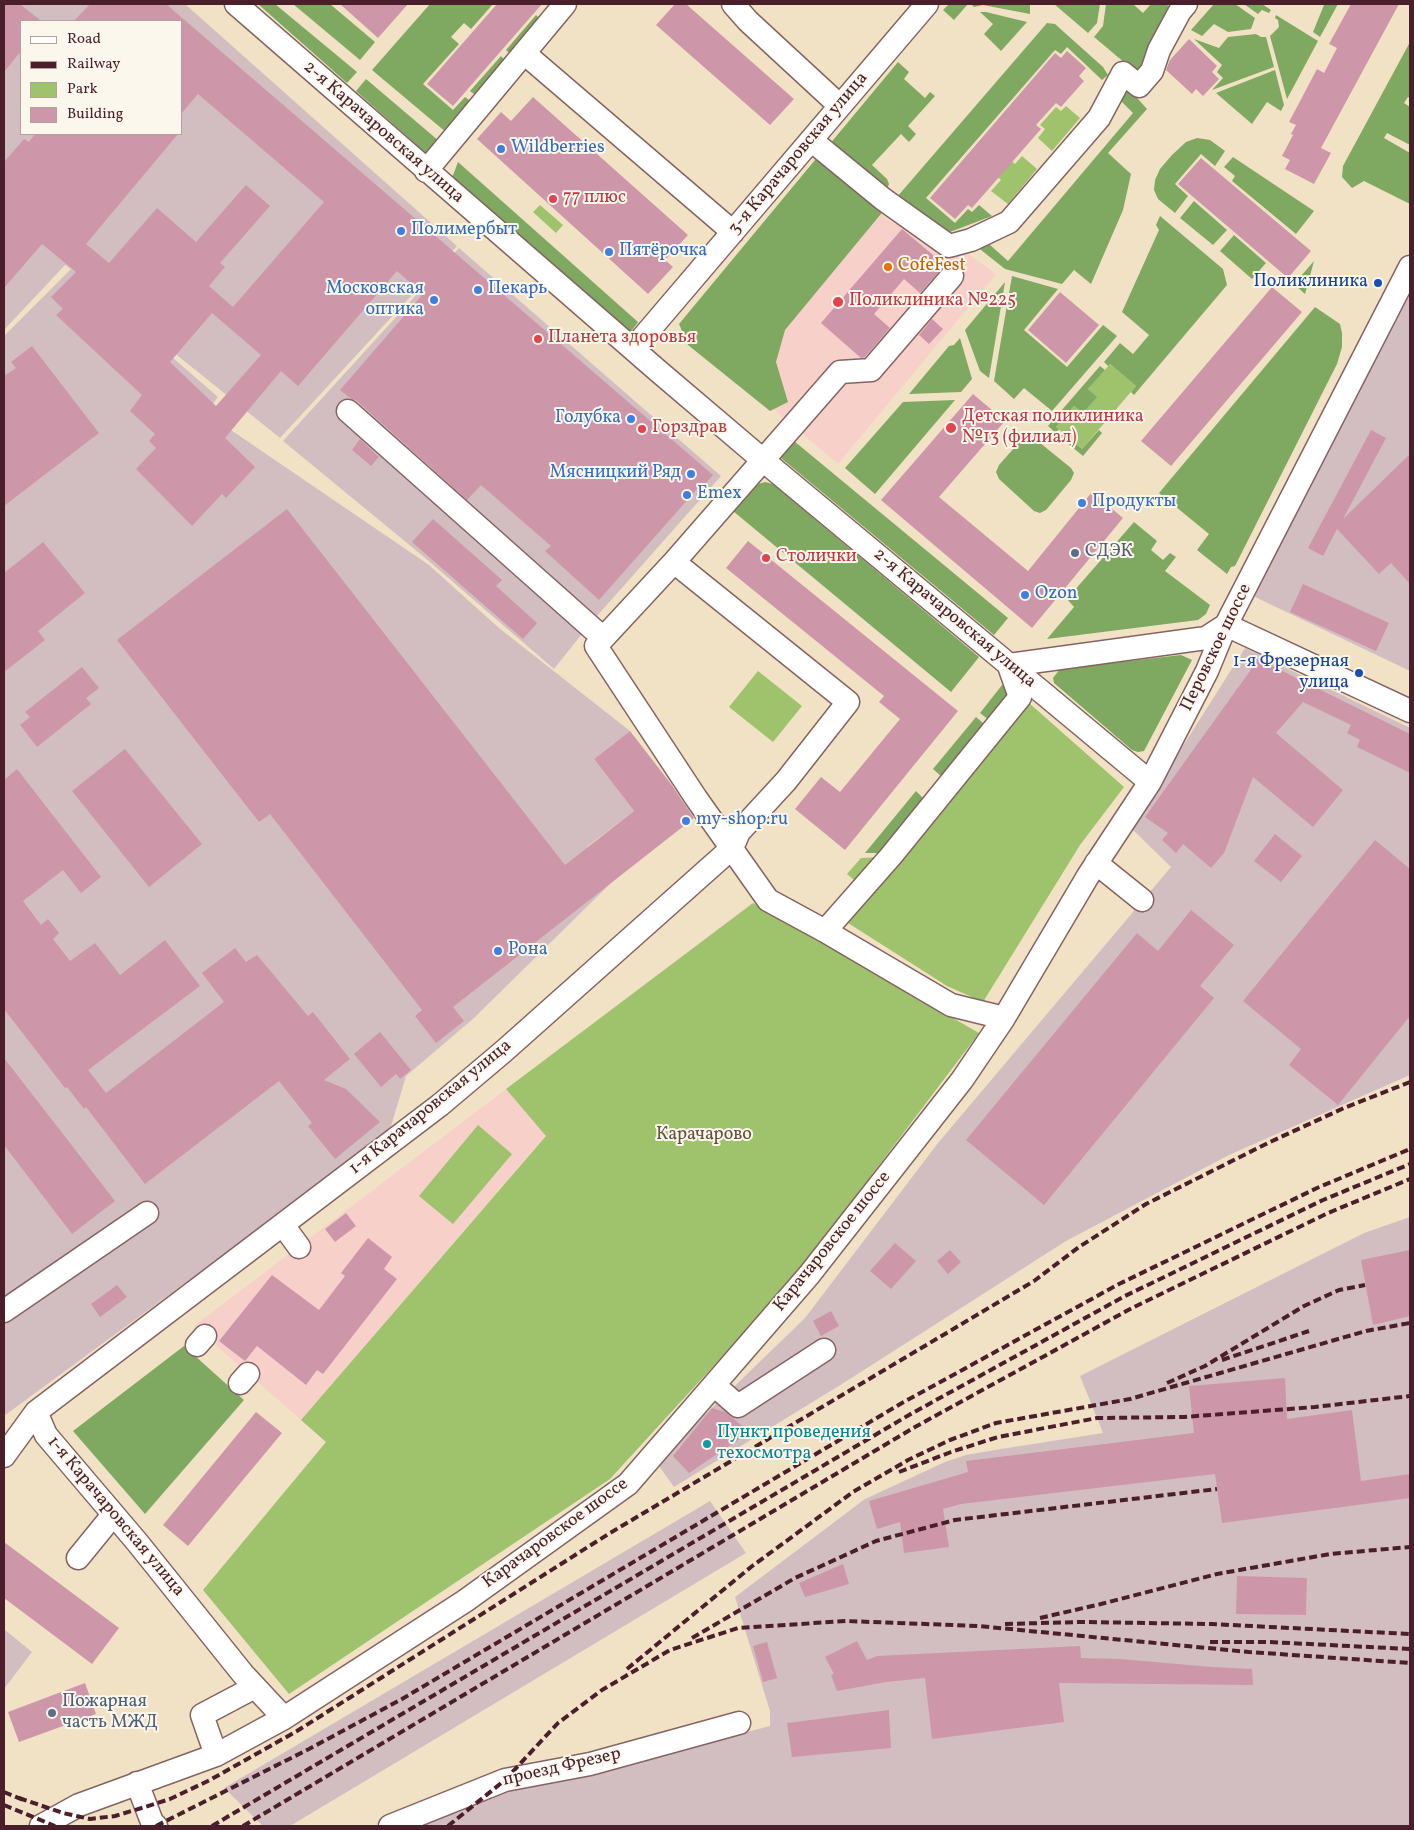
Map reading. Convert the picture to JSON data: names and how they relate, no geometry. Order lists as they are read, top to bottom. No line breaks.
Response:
{"streets":{"street":["2-я Карачаровская улица","3-я Карачаровская улица","Перовское шоссе","1-я Карачаровская улица","Карачаровское шоссе","проезд Фрезер"]},"crossings":[["2-я Карачаровская улица","3-я Карачаровская улица"],["2-я Карачаровская улица","Перовское шоссе"],["Перовское шоссе","Карачаровское шоссе"],["1-я Карачаровская улица","Карачаровское шоссе"]],"parks":["Карачарово"],"places":["Wildberries","77 плюс","Полимербыт","Пятёрочка","CofeFest","Поликлиника","Пекарь","Московская оптика","Поликлиника №225","Планета здоровья","Голубка","Детская поликлиника №13 (филиал)","Горздрав","Мясницкий Ряд","Emex","Продукты","СДЭК","Столички","Ozon","1-я Фрезерная улица","my-shop.ru","Рона","Пункт проведения техосмотра","Пожарная часть МЖД"],"legend":["Road","Railway","Park","Building"]}
